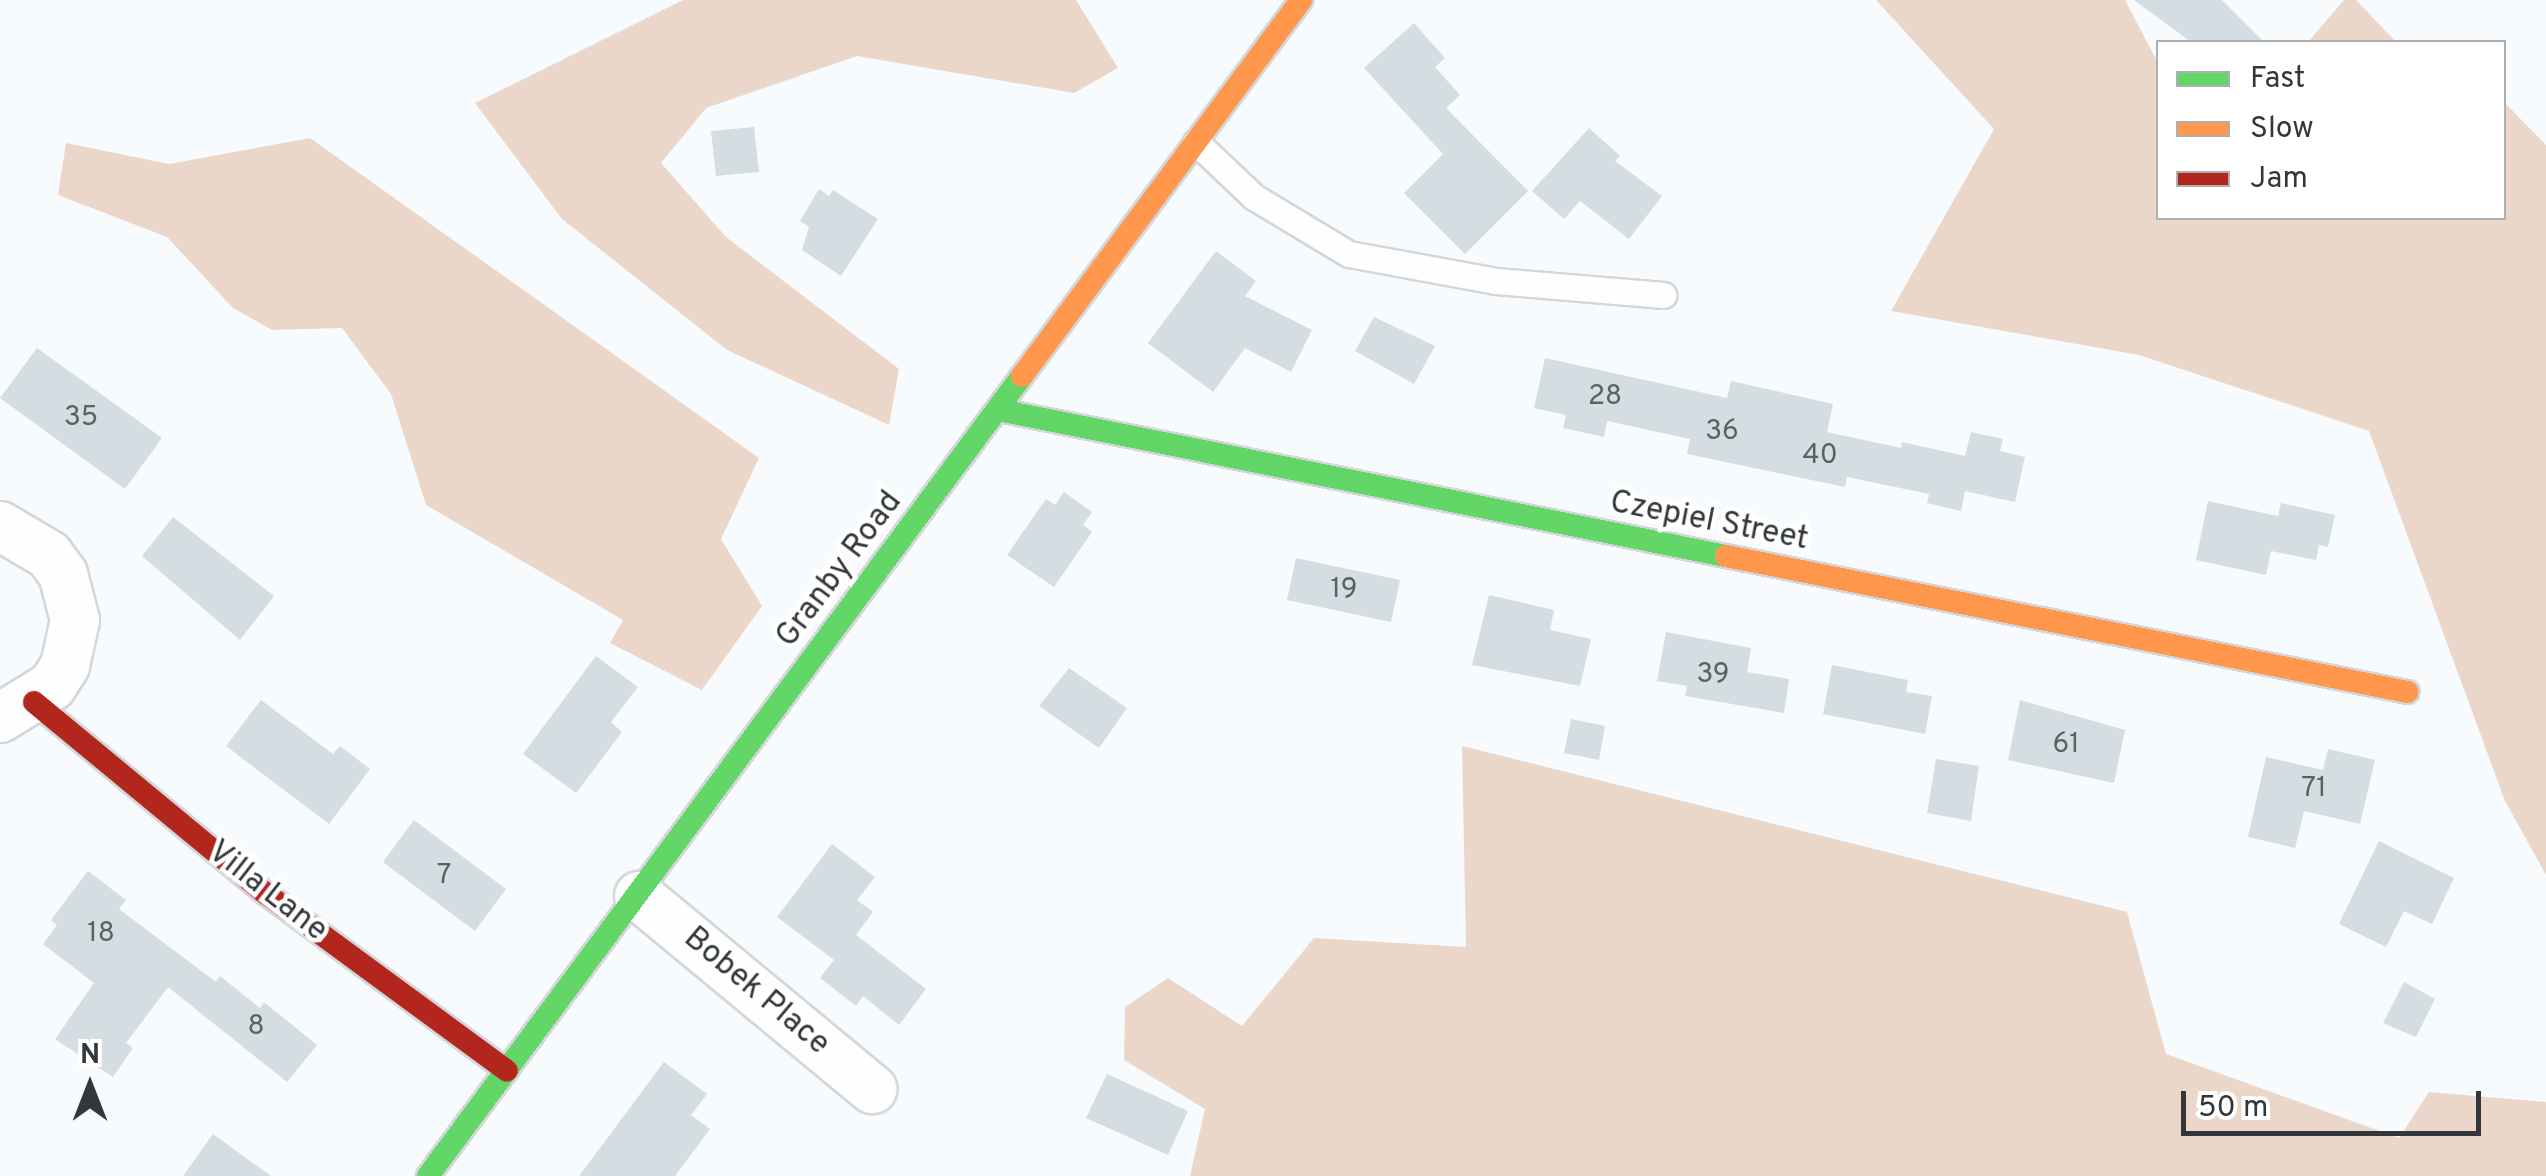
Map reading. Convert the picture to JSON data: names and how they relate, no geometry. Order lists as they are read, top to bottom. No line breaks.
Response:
{"streets":{"street":["Czepiel Street","Granby Road","Villa Lane","Bobek Place"]},"crossings":[["Czepiel Street","Granby Road"],["Granby Road","Villa Lane"],["Granby Road","Bobek Place"]],"house_numbers":["28","35","36","40","19","39","61","71","7","18","8"],"legend":["Fast","Slow","Jam"],"scale_bar":"50 m","north":"top"}
